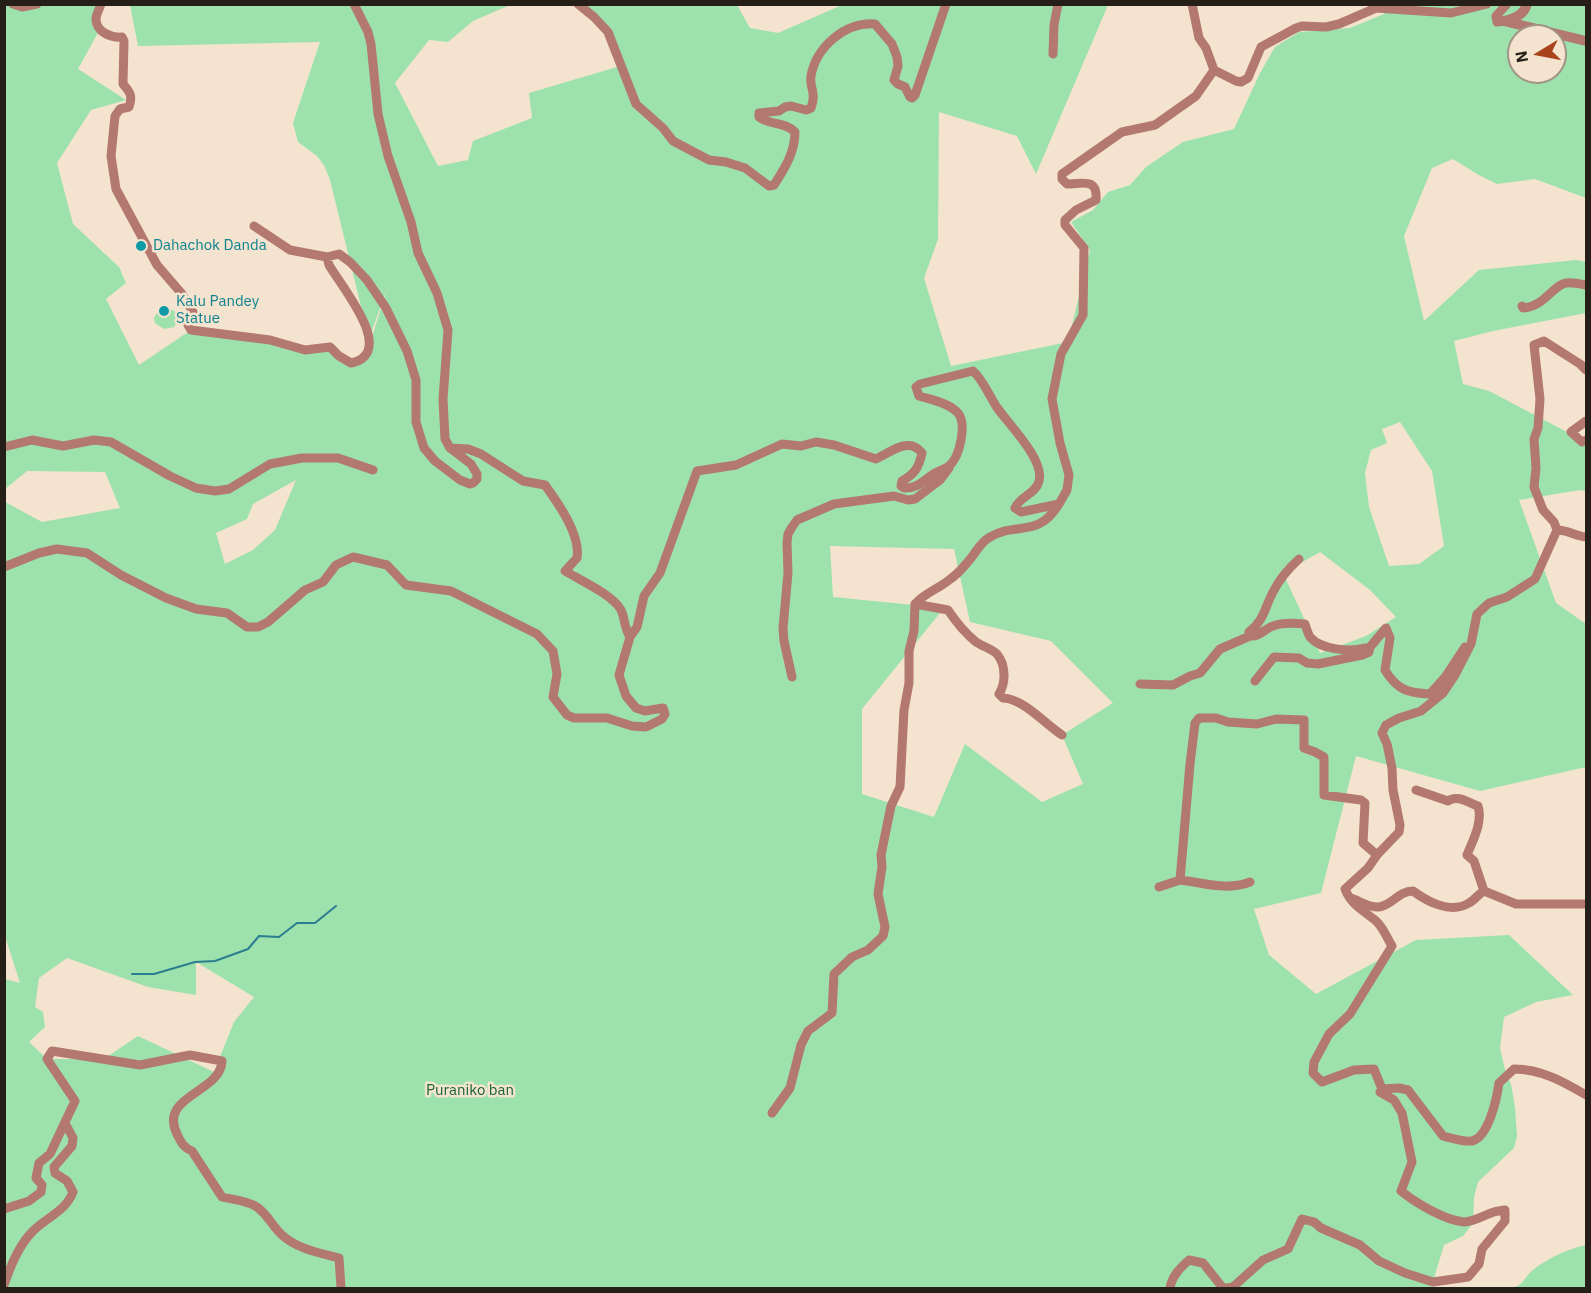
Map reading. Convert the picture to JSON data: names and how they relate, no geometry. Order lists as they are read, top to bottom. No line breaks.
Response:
{"parks":["Puraniko ban"],"places":["Dahachok Danda","Kalu Pandey Statue"],"north":"left"}
